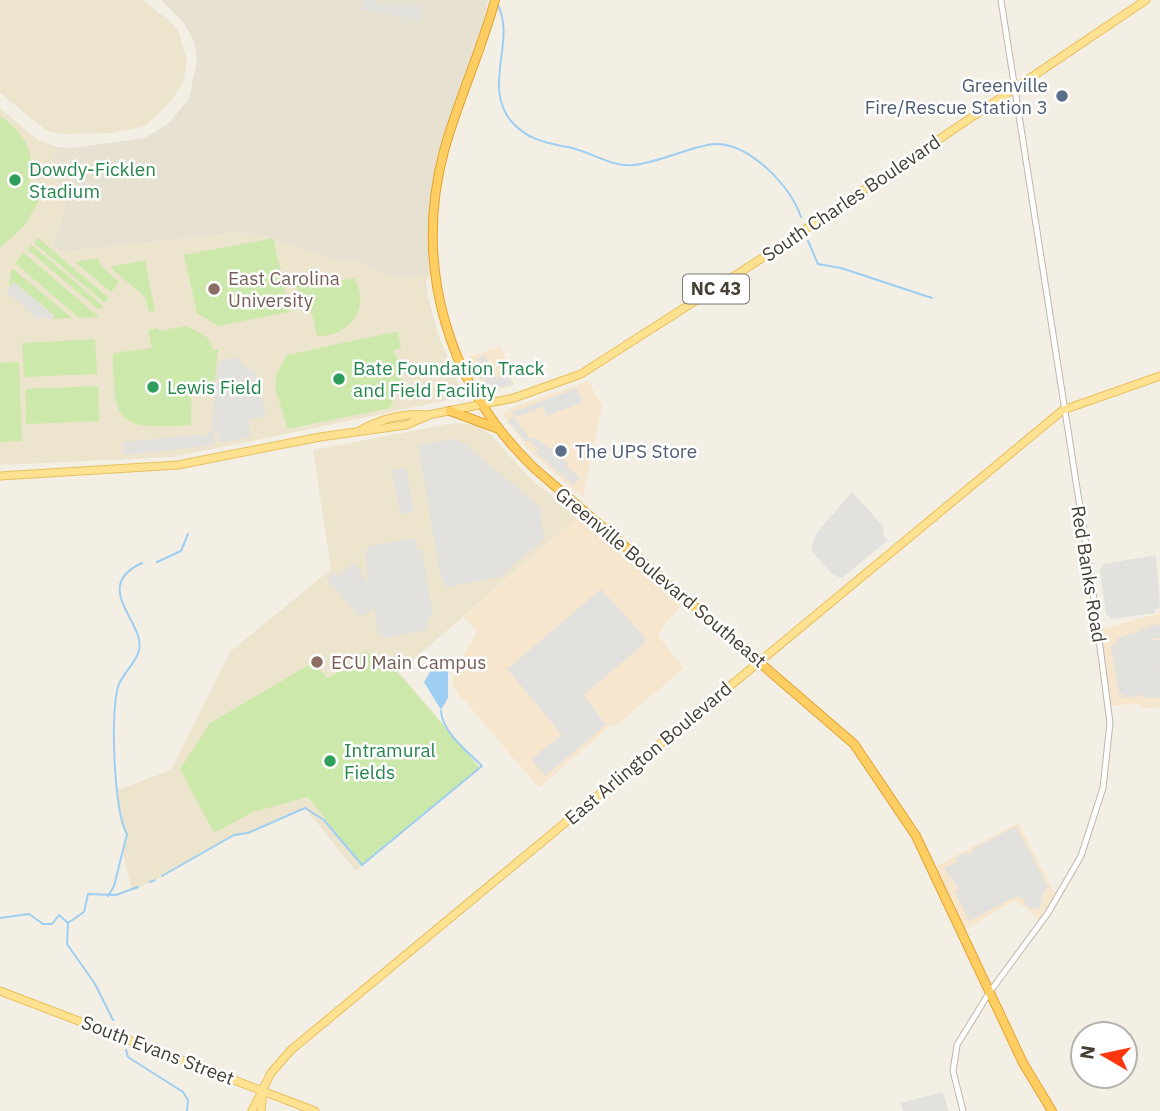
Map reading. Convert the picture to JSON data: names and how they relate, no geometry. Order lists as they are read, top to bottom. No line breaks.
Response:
{"streets":{"highway":["Greenville Boulevard Southeast"],"main road":["South Charles Boulevard","NC 43","East Arlington Boulevard","South Evans Street"],"street":["Red Banks Road"]},"crossings":[["South Charles Boulevard","Red Banks Road"],["South Charles Boulevard","Greenville Boulevard Southeast"],["Red Banks Road","Greenville Boulevard Southeast"],["Red Banks Road","East Arlington Boulevard"],["Greenville Boulevard Southeast","East Arlington Boulevard"],["East Arlington Boulevard","South Evans Street"]],"places":["Greenville Fire/Rescue Station 3","Dowdy-Ficklen Stadium","East Carolina University","Bate Foundation Track and Field Facility","Lewis Field","The UPS Store","ECU Main Campus","Intramural Fields"],"north":"left"}
